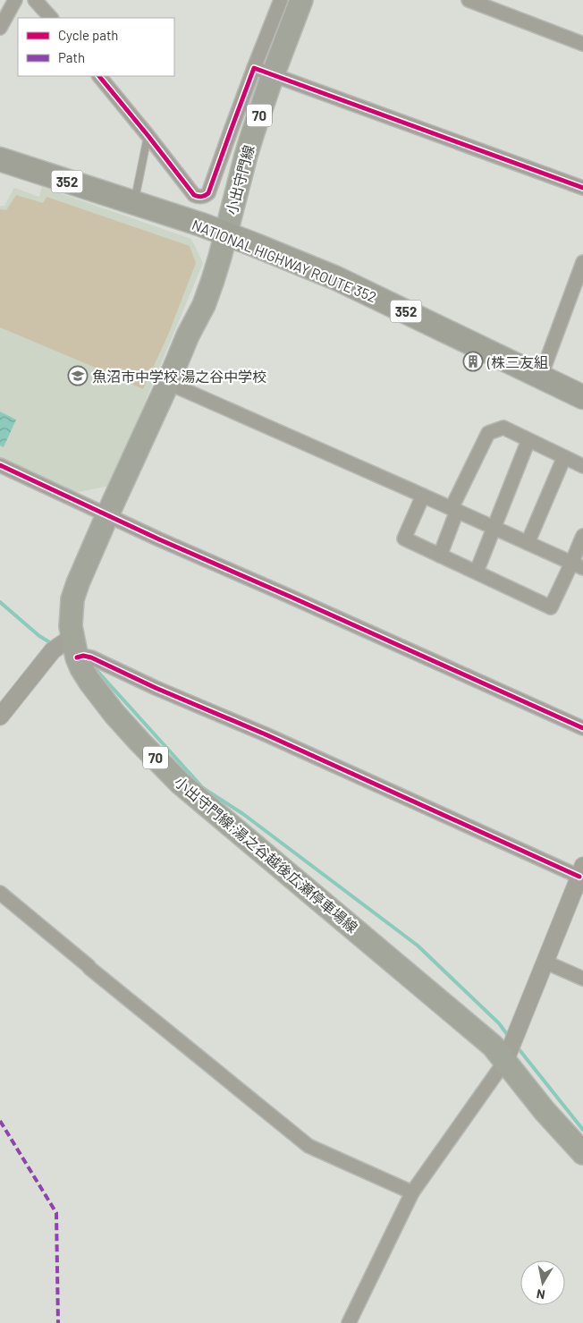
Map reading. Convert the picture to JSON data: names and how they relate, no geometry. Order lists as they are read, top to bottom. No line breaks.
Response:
{"streets":{"highway":["352","NATIONAL HIGHWAY ROUTE 352"],"main road":["70","小出守門線","小出守門線;湯之谷越後広瀬停車場線"]},"crossings":[["小出守門線","NATIONAL HIGHWAY ROUTE 352"],["小出守門線","小出守門線;湯之谷越後広瀬停車場線"],["NATIONAL HIGHWAY ROUTE 352","小出守門線;湯之谷越後広瀬停車場線"]],"places":{"building":["(株三友組"],"school or university":["魚沼市中学校 湯之谷中学校"]},"legend":["Cycle path","Path"],"north":"bottom"}
